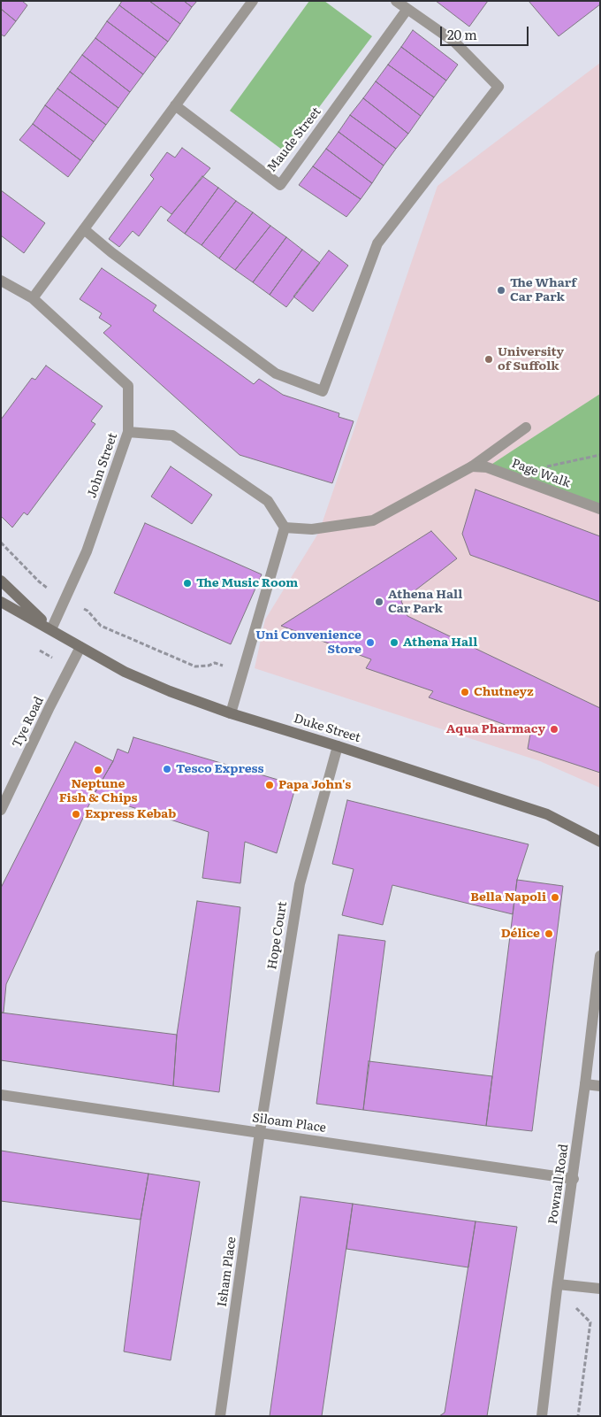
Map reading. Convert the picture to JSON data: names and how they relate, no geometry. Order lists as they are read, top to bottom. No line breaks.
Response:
{"streets":{"main road":["Duke Street"],"street":["Maude Street","John Street","Page Walk","Tye Road","Hope Court","Siloam Place","Pownall Road","Isham Place"]},"crossings":[["John Street","Duke Street"],["Tye Road","Duke Street"],["Duke Street","Hope Court"],["Hope Court","Siloam Place"],["Hope Court","Isham Place"],["Siloam Place","Pownall Road"],["Siloam Place","Isham Place"]],"places":["The Wharf Car Park","University of Suffolk","The Music Room","Athena Hall Car Park","Uni Convenience Store","Athena Hall","Chutneyz","Aqua Pharmacy","Tesco Express","Neptune Fish & Chips","Papa John's","Express Kebab","Bella Napoli","Délice"],"scale_bar":"20 m"}
